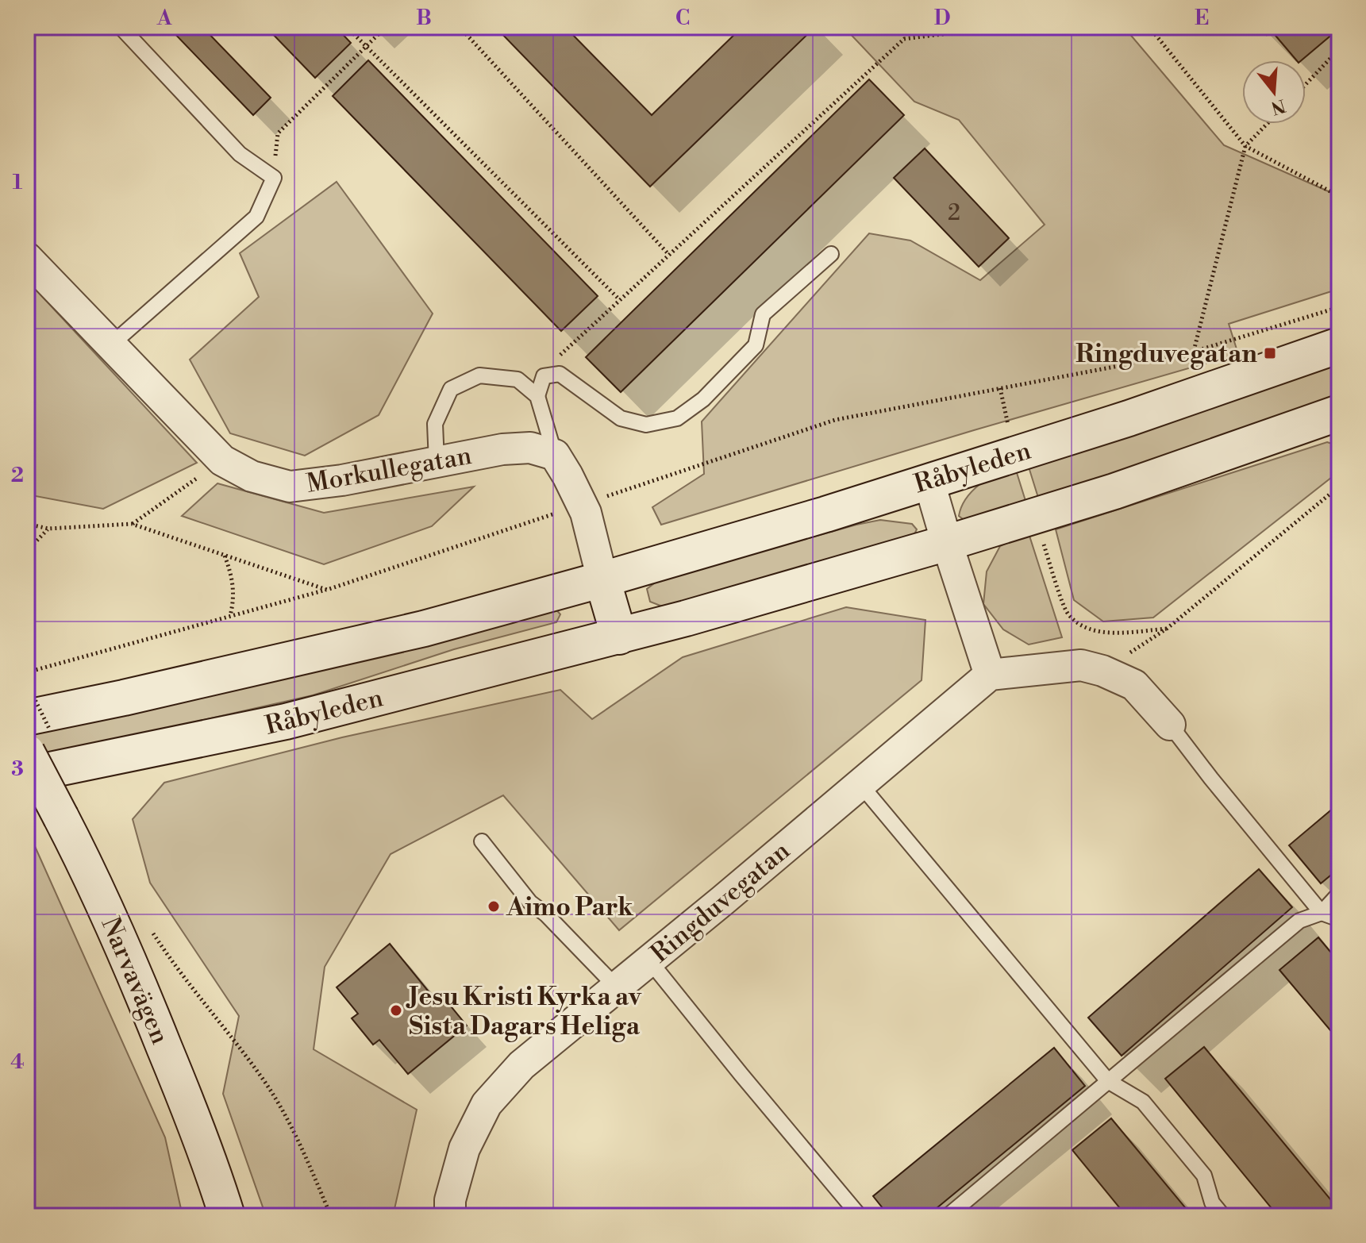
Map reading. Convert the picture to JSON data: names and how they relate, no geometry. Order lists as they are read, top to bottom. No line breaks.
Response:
{"streets":{"main road":["Råbyleden","Narvavägen"],"street":["Morkullegatan","Ringduvegatan"]},"places":{"transit":["Ringduvegatan"],"other":["Aimo Park","Jesu Kristi Kyrka av Sista Dagars Heliga"]},"house_numbers":["2"],"north":"bottom","grid":{"columns":["A","B","C","D","E"],"rows":["1","2","3","4"]}}
